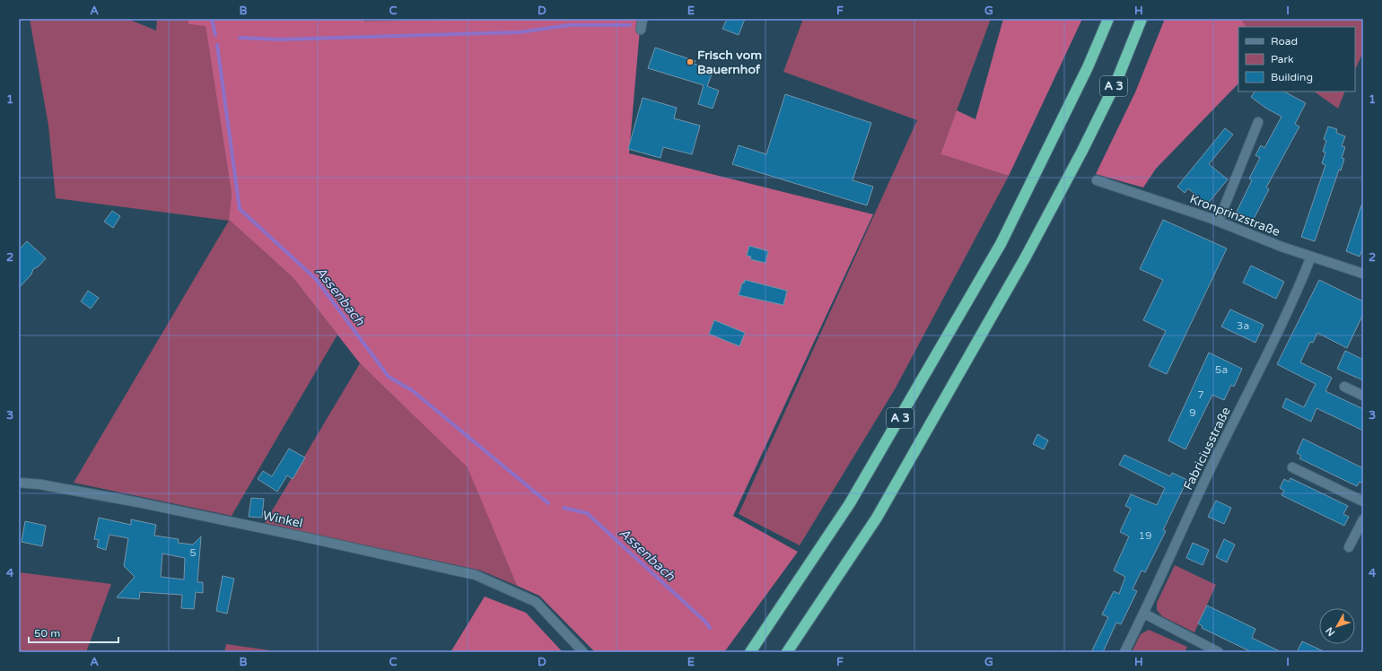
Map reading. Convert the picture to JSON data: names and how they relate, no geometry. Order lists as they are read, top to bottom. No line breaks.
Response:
{"streets":{"highway":["A 3"],"street":["Kronprinzstraße","Fabriciusstraße","Winkel"]},"crossings":[["Kronprinzstraße","Fabriciusstraße"]],"water":["Assenbach"],"places":["Frisch vom Bauernhof"],"house_numbers":["3a","5a","7","9","19","5"],"legend":["Road","Park","Building"],"scale_bar":"50 m","north":"bottom left","grid":{"columns":["A","B","C","D","E","F","G","H","I"],"rows":["1","2","3","4"]}}
